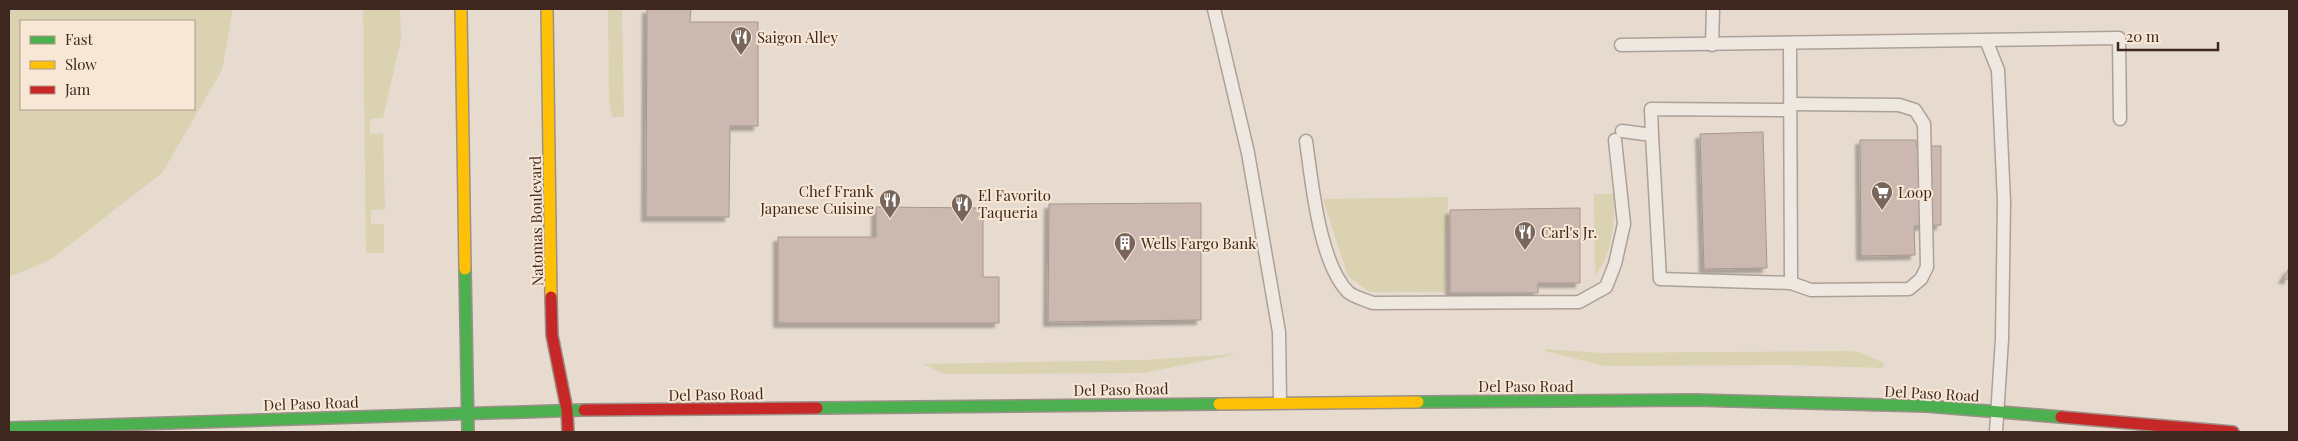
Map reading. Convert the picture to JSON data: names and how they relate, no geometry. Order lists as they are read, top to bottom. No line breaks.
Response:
{"streets":{"main road":["Natomas Boulevard","Del Paso Road"]},"crossings":[["Natomas Boulevard","Del Paso Road"]],"places":{"restaurant":["Saigon Alley","Chef Frank Japanese Cuisine","El Favorito Taqueria","Carl's Jr."],"supermarket":["Loop"],"building":["Wells Fargo Bank"]},"legend":["Fast","Slow","Jam"],"scale_bar":"20 m"}
